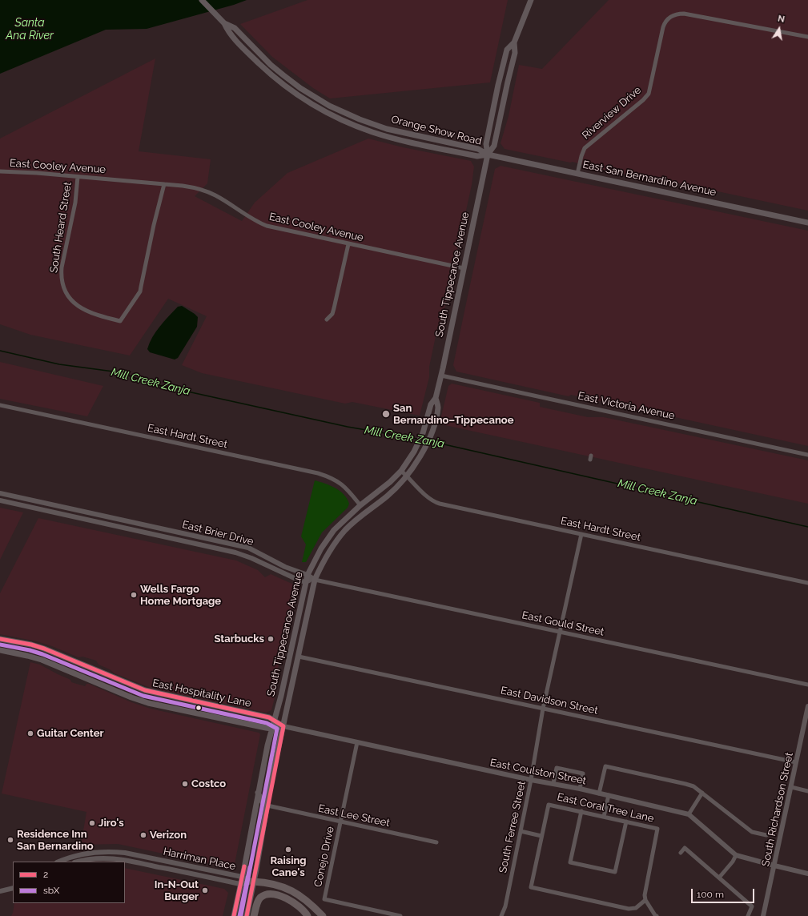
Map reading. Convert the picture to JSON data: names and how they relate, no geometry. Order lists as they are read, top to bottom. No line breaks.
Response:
{"streets":{"main road":["Orange Show Road","East San Bernardino Avenue","South Tippecanoe Avenue","East Hospitality Lane"],"street":["Riverview Drive","East Cooley Avenue","South Heard Street","East Victoria Avenue","East Hardt Street","East Brier Drive","East Gould Street","East Davidson Street","East Coulston Street","East Coral Tree Lane","South Richardson Street","East Lee Street","South Ferree Street","Conejo Drive","Harriman Place"]},"crossings":[["Riverview Drive","East San Bernardino Avenue"],["Orange Show Road","East San Bernardino Avenue"],["Orange Show Road","South Tippecanoe Avenue"],["East Cooley Avenue","South Heard Street"],["East Cooley Avenue","South Tippecanoe Avenue"],["East San Bernardino Avenue","South Tippecanoe Avenue"],["South Tippecanoe Avenue","East Victoria Avenue"],["South Tippecanoe Avenue","East Hardt Street"],["South Tippecanoe Avenue","East Brier Drive"],["South Tippecanoe Avenue","East Gould Street"],["South Tippecanoe Avenue","East Hospitality Lane"],["South Tippecanoe Avenue","East Davidson Street"],["South Tippecanoe Avenue","East Coulston Street"],["South Tippecanoe Avenue","East Lee Street"],["South Tippecanoe Avenue","Harriman Place"],["East Hardt Street","South Ferree Street"],["East Brier Drive","East Gould Street"],["East Gould Street","South Ferree Street"],["East Hospitality Lane","East Coulston Street"],["East Davidson Street","South Richardson Street"],["East Davidson Street","South Ferree Street"],["East Coulston Street","South Richardson Street"],["East Coulston Street","South Ferree Street"],["East Coulston Street","Conejo Drive"],["East Lee Street","Conejo Drive"]],"water":["Santa Ana River","Mill Creek Zanja"],"places":["San Bernardino–Tippecanoe","Wells Fargo Home Mortgage","Starbucks","Guitar Center","Costco","Jiro's","Verizon","Residence Inn San Bernardino","Raising Cane's","In-N-Out Burger"],"lines":["transit line 2","transit line sbX"],"legend":["2","sbX"],"scale_bar":"100 m","north":"top"}
